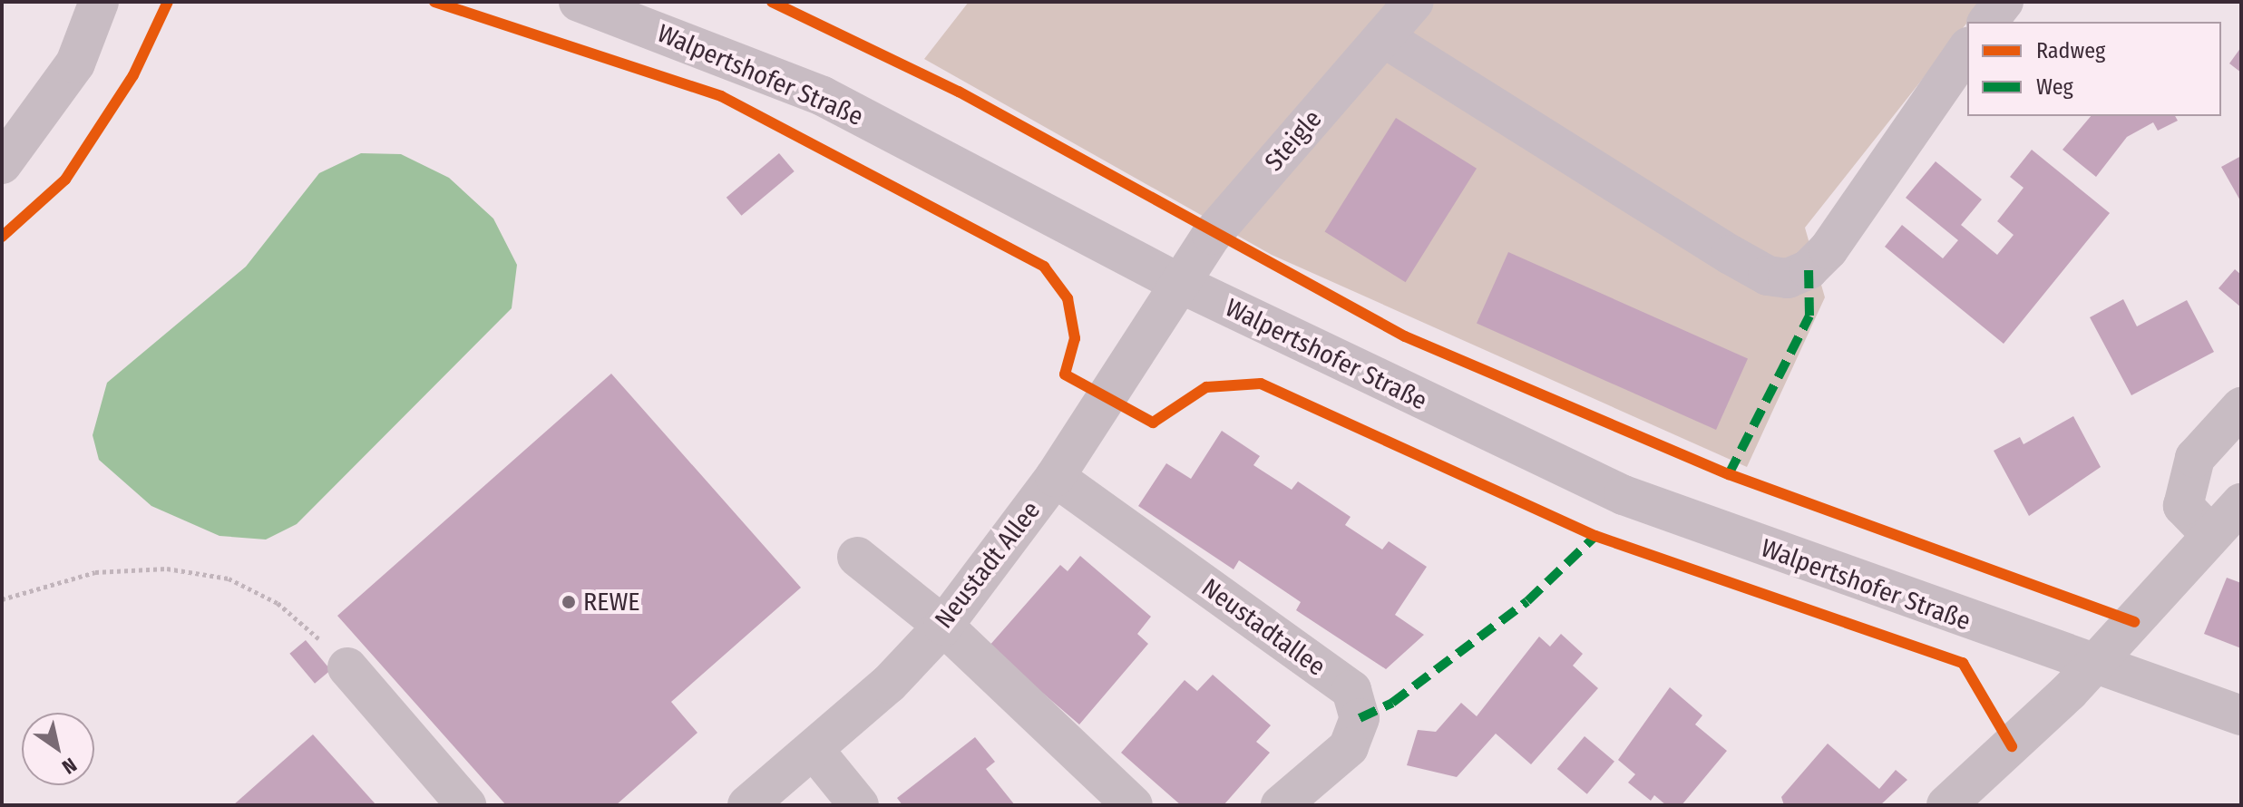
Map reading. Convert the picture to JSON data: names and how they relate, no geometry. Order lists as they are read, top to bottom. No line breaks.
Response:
{"streets":{"street":["Walpertshofer Straße","Steigle","Neustadt Allee","Neustadtallee"]},"crossings":[["Walpertshofer Straße","Steigle"],["Walpertshofer Straße","Neustadt Allee"],["Steigle","Neustadt Allee"],["Neustadt Allee","Neustadtallee"]],"places":["REWE"],"legend":["Radweg","Weg"],"north":"bottom right"}
